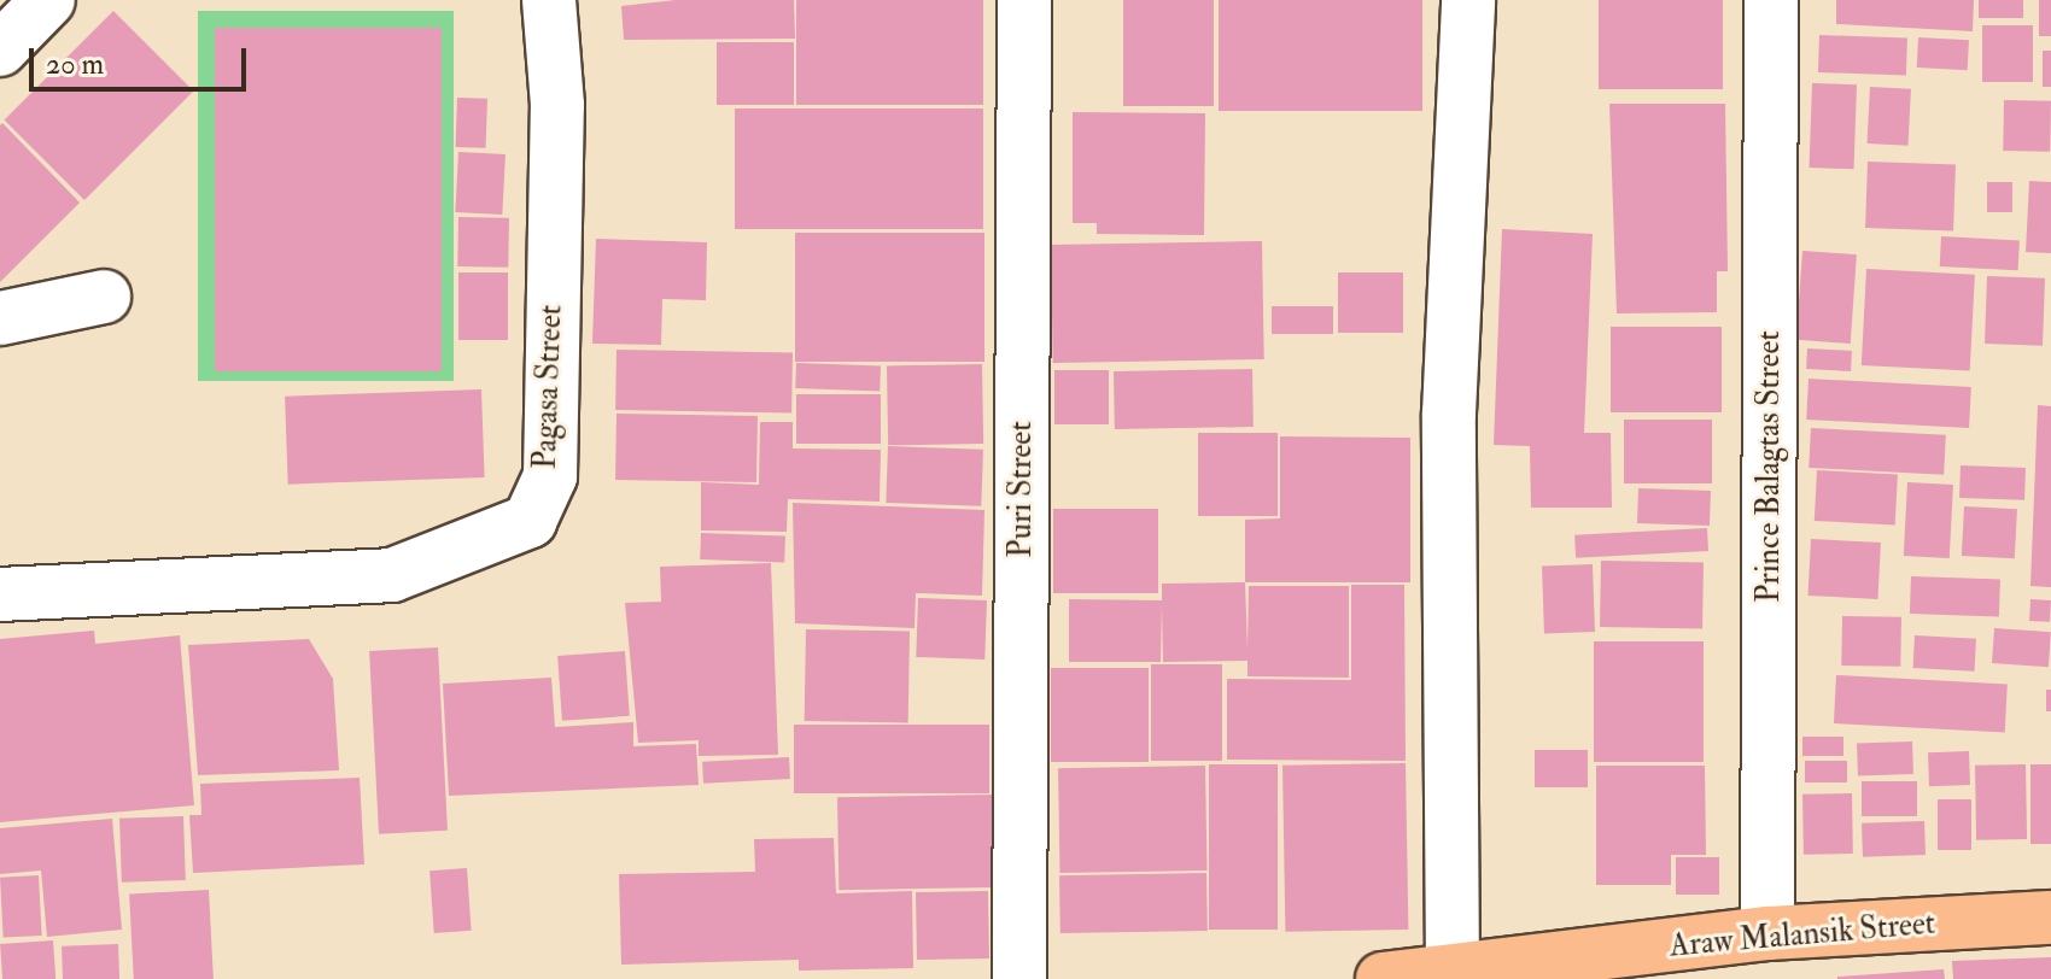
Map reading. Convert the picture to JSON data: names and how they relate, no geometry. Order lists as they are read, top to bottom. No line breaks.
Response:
{"streets":{"main road":["Araw Malansik Street"],"street":["Pagasa Street","Prince Balagtas Street","Puri Street"]},"crossings":[["Prince Balagtas Street","Araw Malansik Street"]],"scale_bar":"20 m"}
